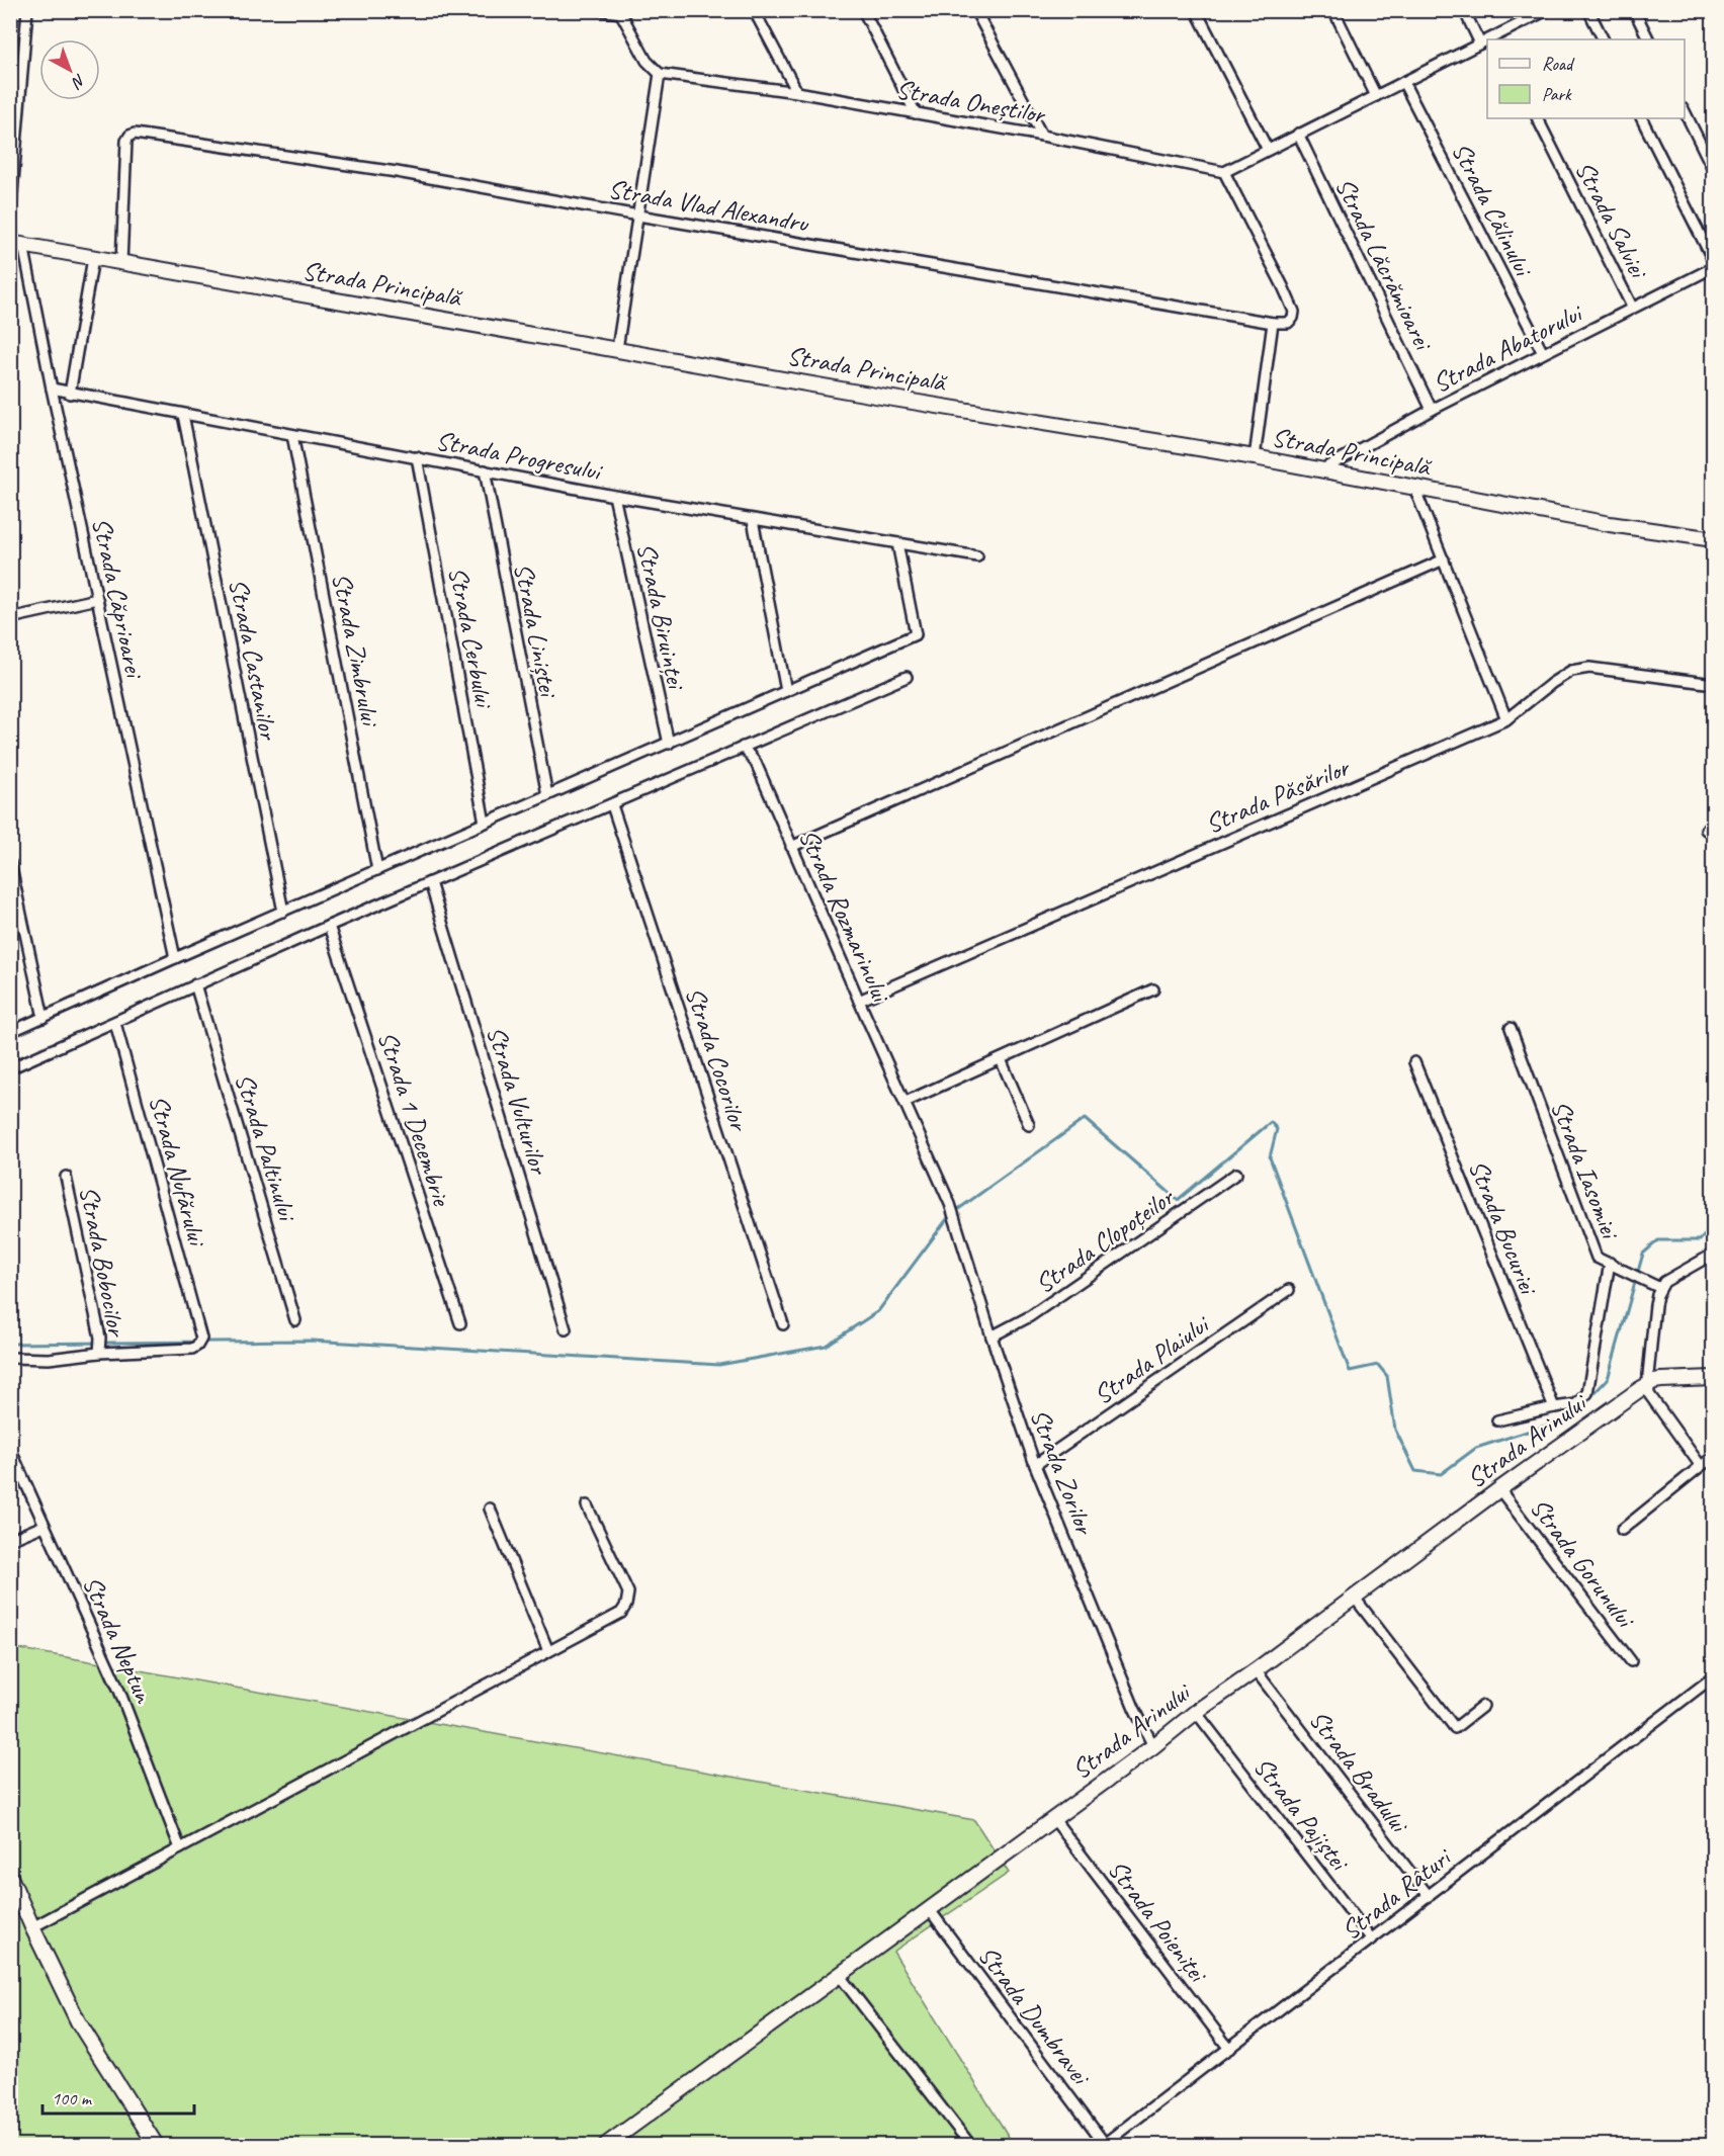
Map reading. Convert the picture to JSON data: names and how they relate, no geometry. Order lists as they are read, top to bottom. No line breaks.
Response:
{"streets":{"main road":["Strada Principală","Strada Arinului"],"street":["Strada Oneștilor","Strada Vlad Alexandru","Strada Călinului","Strada Salviei","Strada Lăcrămioarei","Strada Abatorului","Strada Progresului","Strada Căprioarei","Strada Biruinței","Strada Liniștei","Strada Cerbului","Strada Zimbrului","Strada Castanilor","Strada Păsărilor","Strada Rozmarinului","Strada Cocorilor","Strada Vulturilor","Strada 1 Decembrie","Strada Paltinului","Strada Iasomiei","Strada Nufărului","Strada Bucuriei","Strada Clopoțeilor","Strada Bobocilor","Strada Plaiului","Strada Zorilor","Strada Gorunului","Strada Neptun","Strada Bradului","Strada Pajiștei","Strada Râturi","Strada Poieniței","Strada Dumbravei"]},"crossings":[["Strada Vlad Alexandru","Strada Principală"],["Strada Călinului","Strada Abatorului"],["Strada Salviei","Strada Abatorului"],["Strada Lăcrămioarei","Strada Abatorului"],["Strada Principală","Strada Abatorului"],["Strada Principală","Strada Căprioarei"],["Strada Progresului","Strada Căprioarei"],["Strada Progresului","Strada Biruinței"],["Strada Progresului","Strada Liniștei"],["Strada Progresului","Strada Cerbului"],["Strada Progresului","Strada Zimbrului"],["Strada Progresului","Strada Castanilor"],["Strada Păsărilor","Strada Rozmarinului"],["Strada Rozmarinului","Strada Zorilor"],["Strada Nufărului","Strada Bobocilor"],["Strada Clopoțeilor","Strada Zorilor"],["Strada Plaiului","Strada Zorilor"],["Strada Arinului","Strada Zorilor"],["Strada Arinului","Strada Gorunului"],["Strada Arinului","Strada Bradului"],["Strada Arinului","Strada Pajiștei"],["Strada Arinului","Strada Poieniței"],["Strada Arinului","Strada Dumbravei"],["Strada Bradului","Strada Râturi"],["Strada Pajiștei","Strada Râturi"],["Strada Râturi","Strada Poieniței"],["Strada Râturi","Strada Dumbravei"]],"legend":["Road","Park"],"scale_bar":"100 m","north":"bottom right"}
